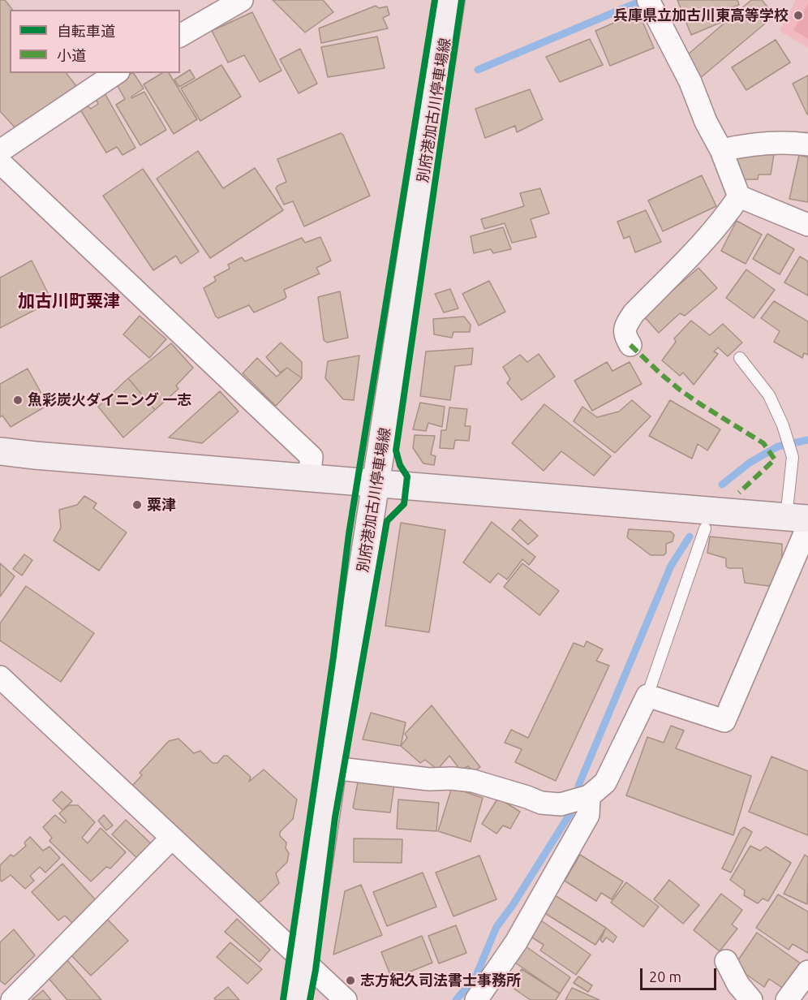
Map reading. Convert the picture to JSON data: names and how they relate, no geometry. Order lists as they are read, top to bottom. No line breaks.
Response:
{"streets":{"main road":["別府港加古川停車場線"]},"districts":["加古川町粟津"],"places":["兵庫県立加古川東高等学校","魚彩炭火ダイニング 一志","粟津","志方紀久司法書士事務所"],"legend":["自転車道","小道"],"scale_bar":"20 m"}
